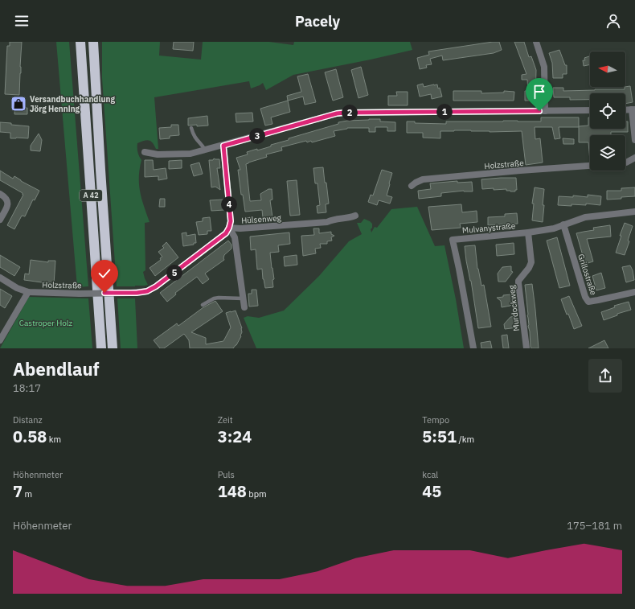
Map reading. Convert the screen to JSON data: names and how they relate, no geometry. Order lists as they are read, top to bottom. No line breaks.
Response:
{"streets":{"highway":["A 42"],"street":["Holzstraße","Hülsenweg","Mulvanystraße","Grillostraße","Murdockweg"]},"crossings":[["Holzstraße","Hülsenweg"],["Mulvanystraße","Grillostraße"],["Mulvanystraße","Murdockweg"]],"parks":["Castroper Holz"],"places":{"shop":["Versandbuchhandlung Jörg Henning"]},"north":"left","page":{"header":"Pacely","pins":["1","2","3","4","5"],"heading":["Abendlauf","18:17"],"stats":[["Distanz","0.58 km"],["Zeit","3:24"],["Tempo","5:51 /km"],["Höhenmeter","7 m"],["Puls","148 bpm"],["kcal","45"]],"chart":["Höhenmeter","175–181 m"]}}
